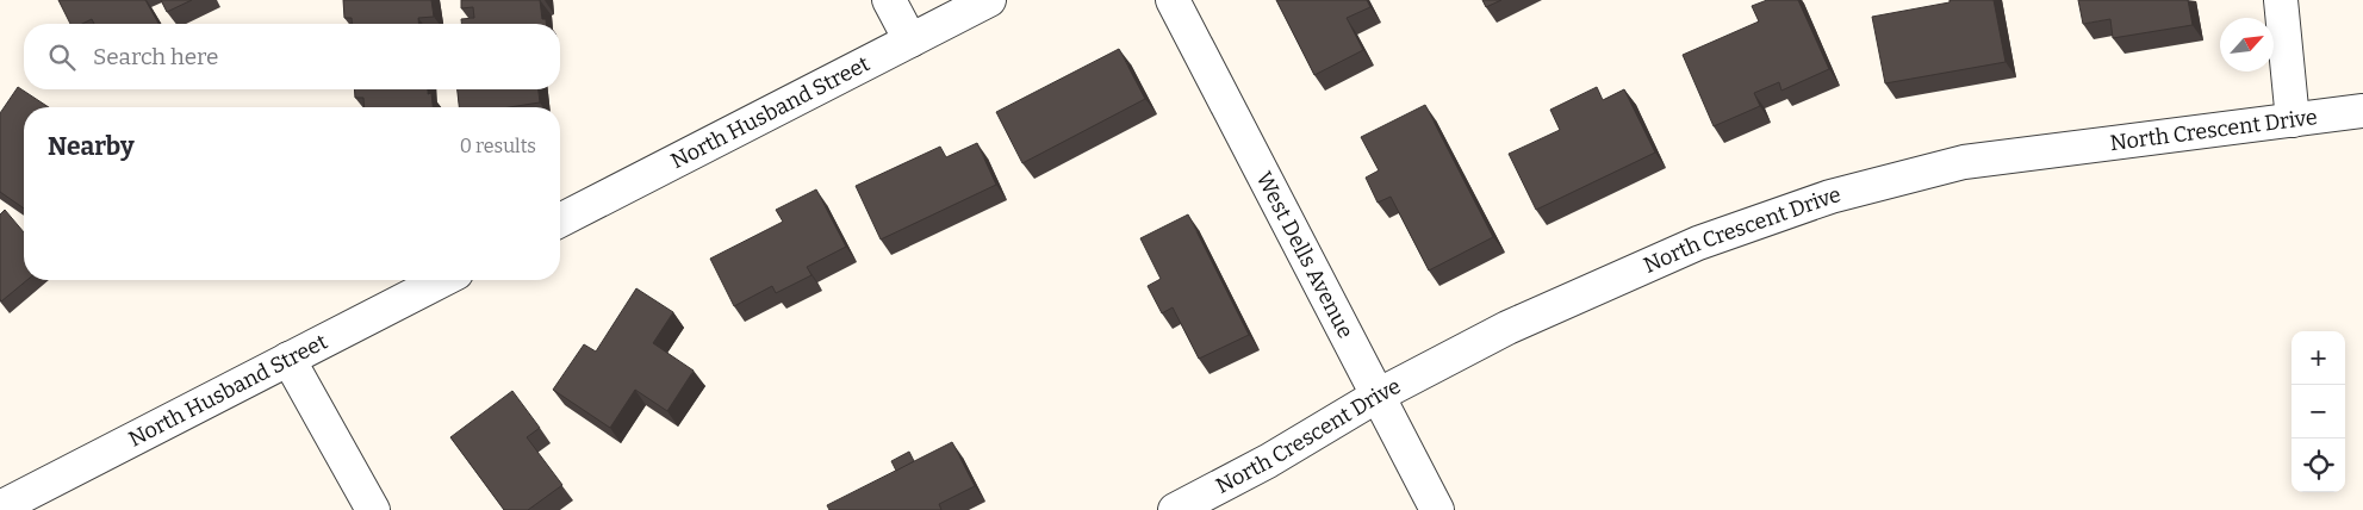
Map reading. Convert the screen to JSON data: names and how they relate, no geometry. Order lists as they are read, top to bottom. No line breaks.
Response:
{"streets":{"street":["North Husband Street","North Crescent Drive","West Dells Avenue"]},"crossings":[["North Crescent Drive","West Dells Avenue"]],"north":"top right","page":{"search":"Search here","heading":["Nearby","0 results"],"map_buttons":["+","−"]}}
